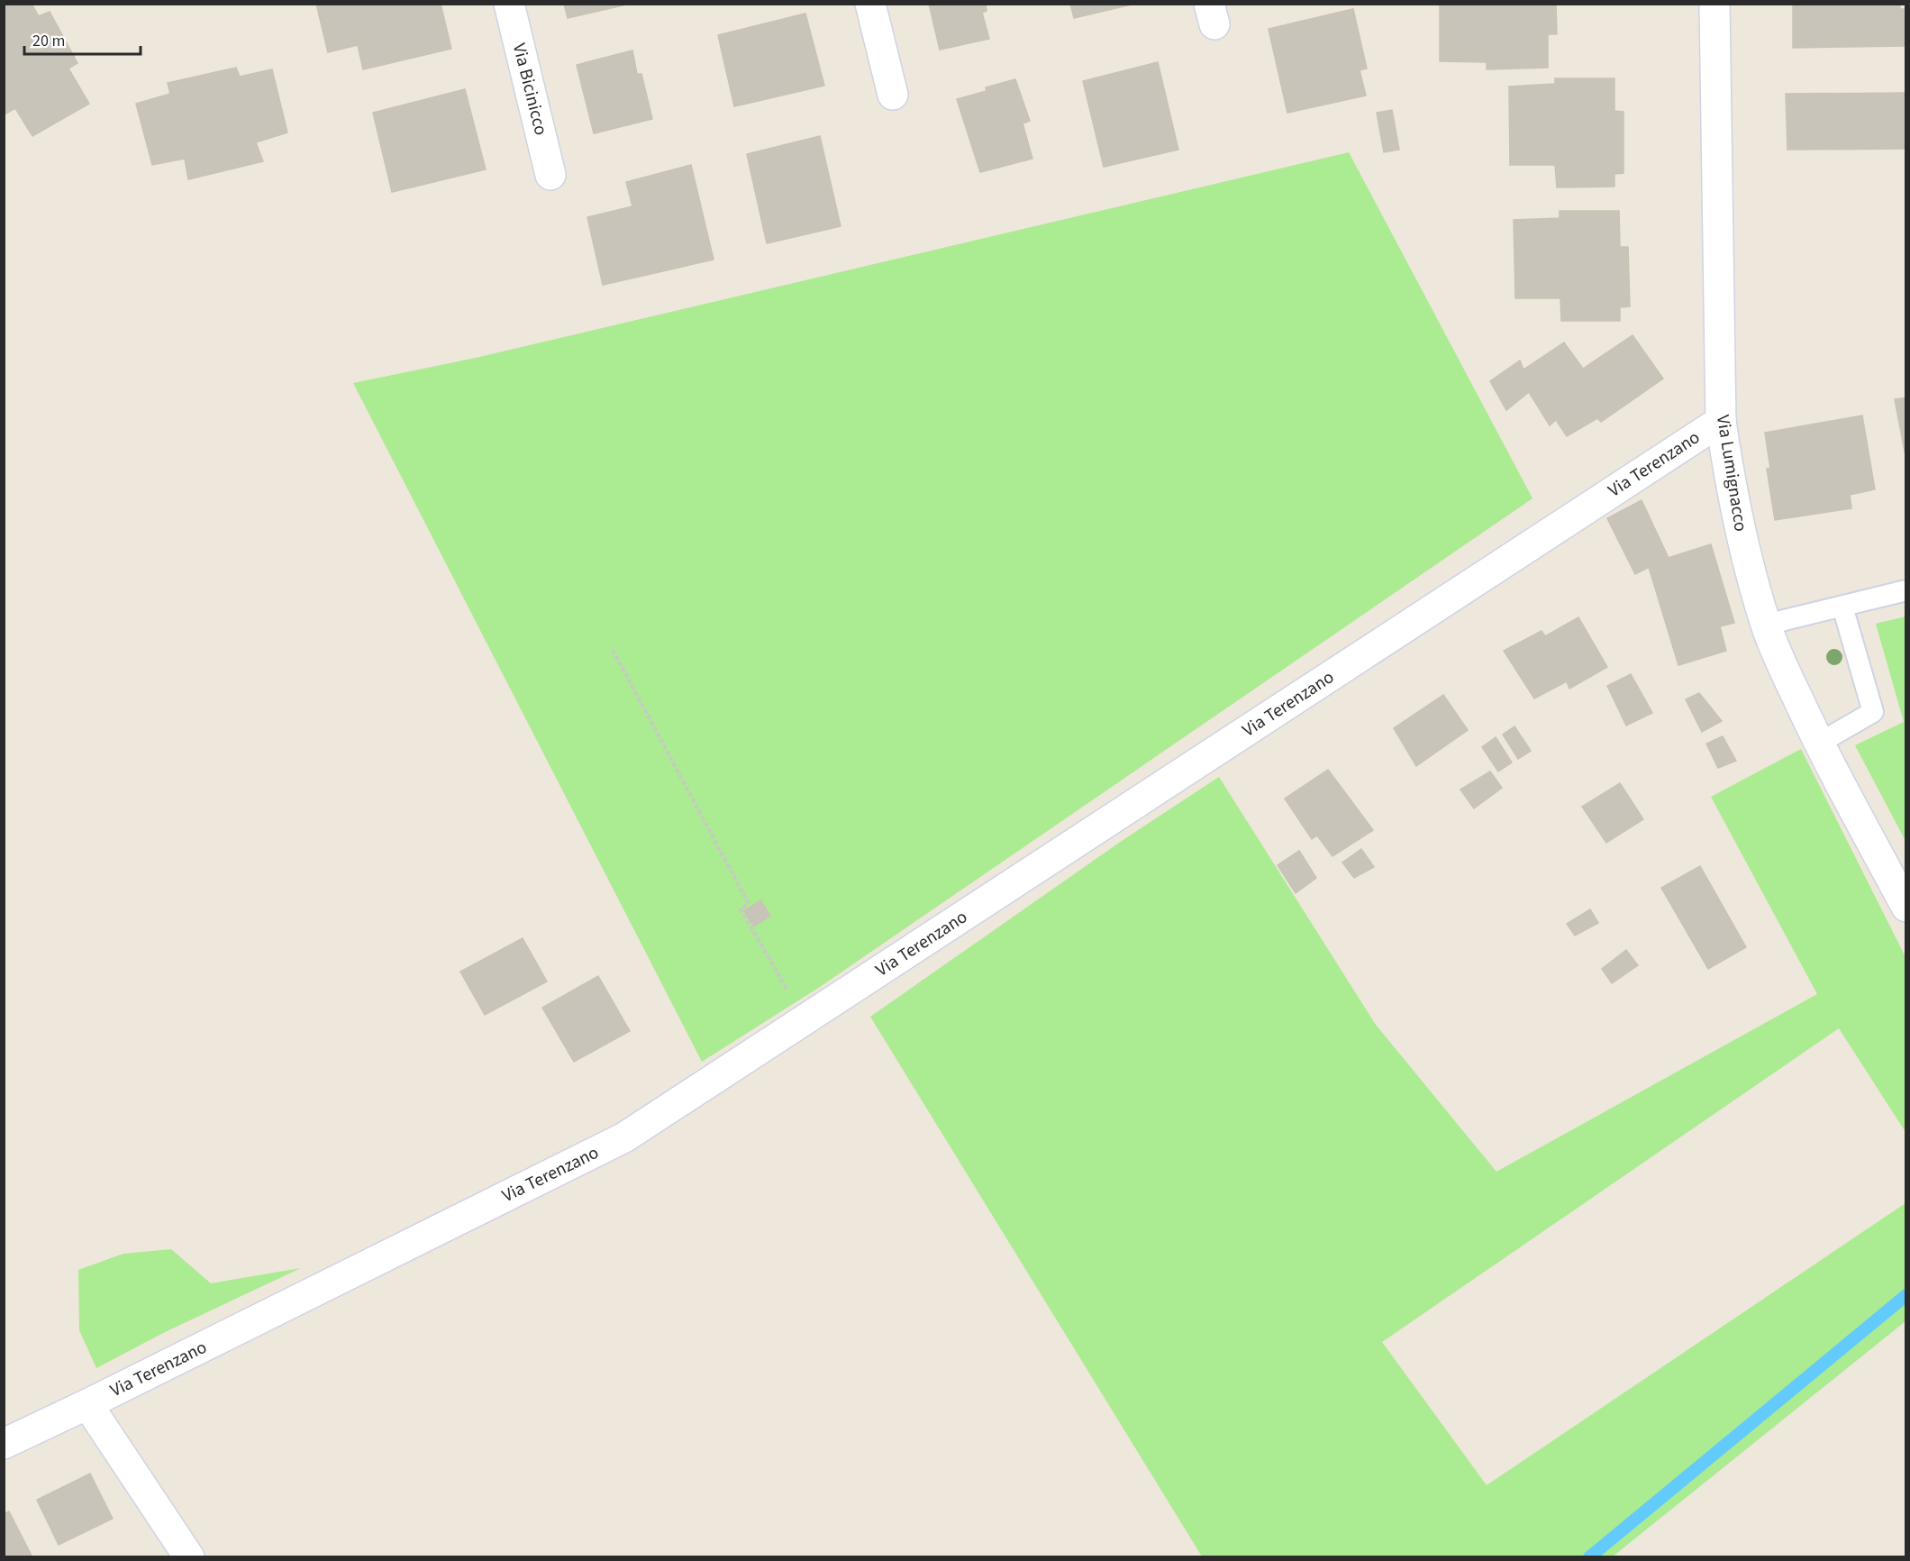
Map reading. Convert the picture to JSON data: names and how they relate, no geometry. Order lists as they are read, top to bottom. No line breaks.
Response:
{"streets":{"street":["Via Bicinicco","Via Terenzano","Via Lumignacco"]},"crossings":[["Via Terenzano","Via Lumignacco"]],"scale_bar":"20 m"}
